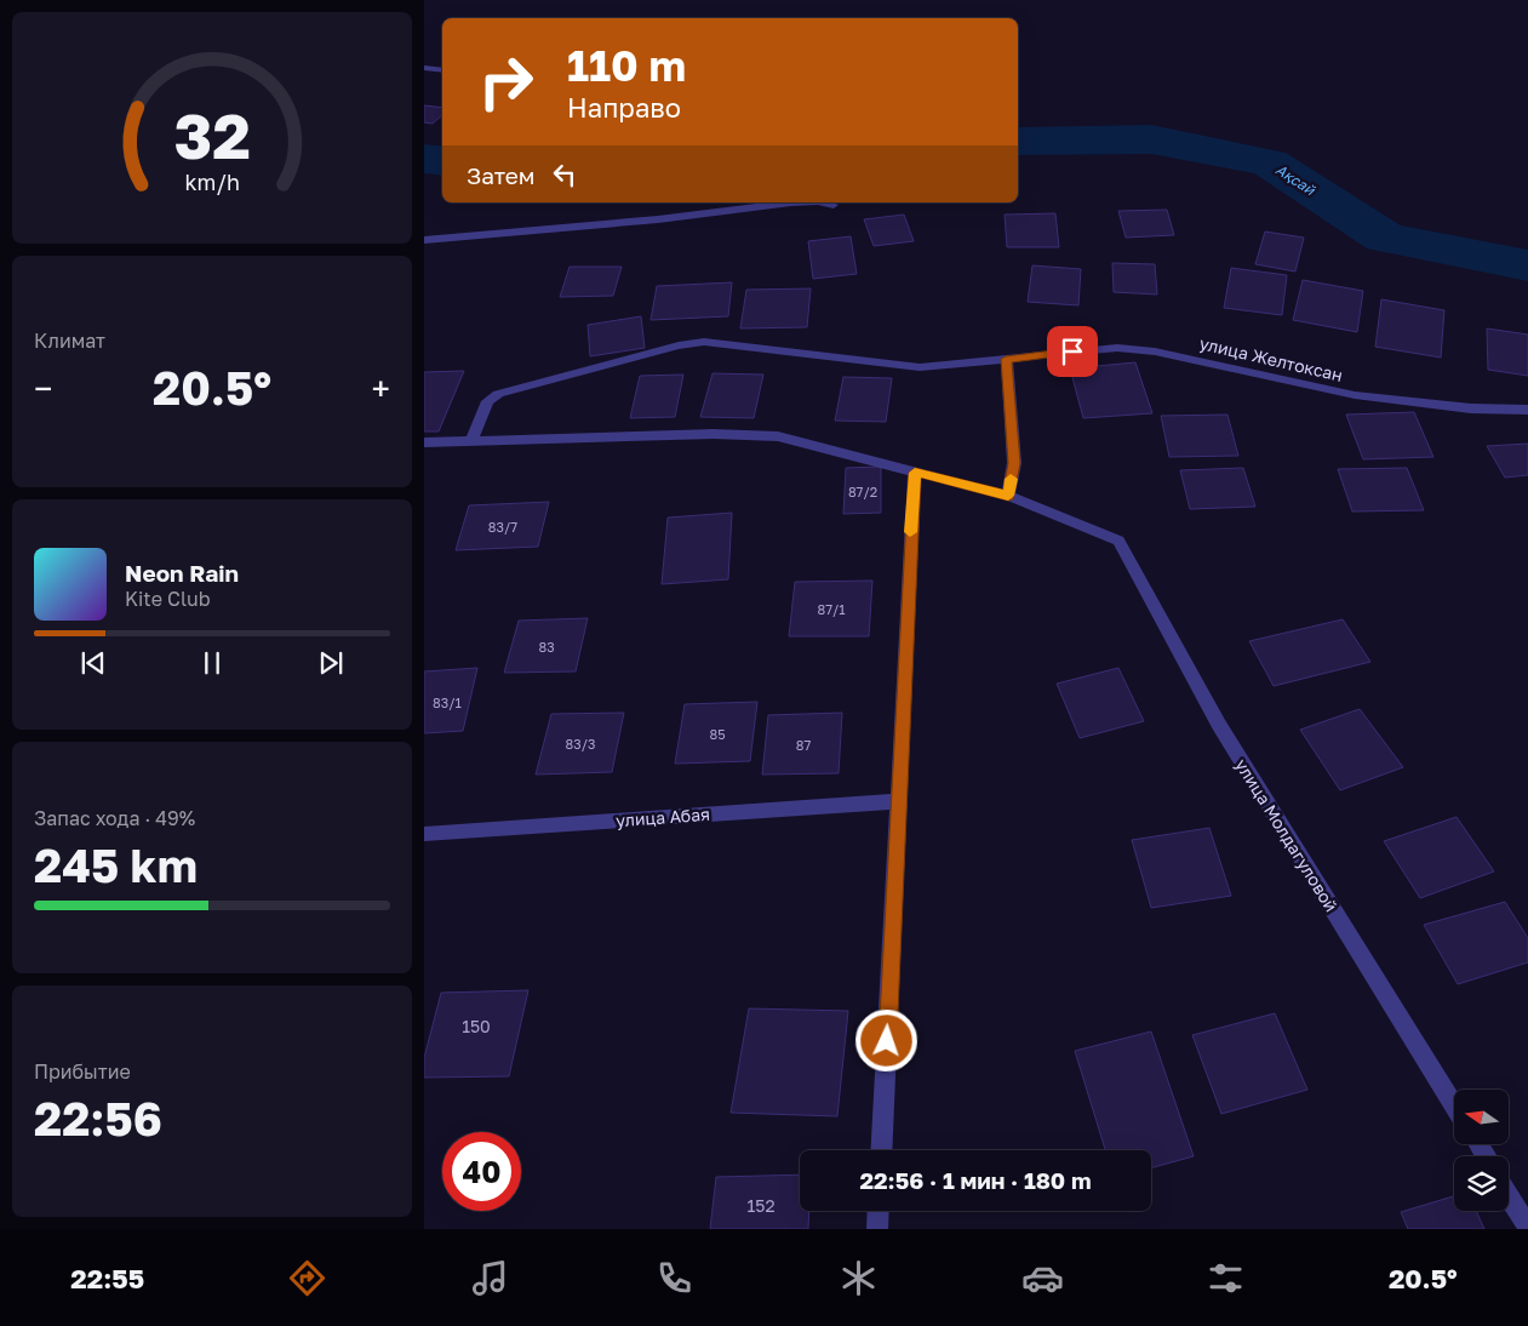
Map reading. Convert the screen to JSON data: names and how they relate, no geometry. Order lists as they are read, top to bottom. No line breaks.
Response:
{"streets":{"street":["улица Желтоксан","улица Абая","улица Молдагуловой"]},"water":["Ақсай"],"house_numbers":["87/2","83/7","87/1","83","83/1","85","83/3","87","150","152"],"north":"left","page":{"turn":["110 m","Направо"],"then":"Затем","tile":["Климат",["Запас хода · 49%","245 km"],["Прибытие","22:56"]],"heat":["−","20.5°","+"],"song":["Neon Rain","Kite Club"],"limit":"40","trip":"22:56 · 1 мин · 180 m","tabs":["22:55","20.5°"],"gauge":["32","km/h"]}}
